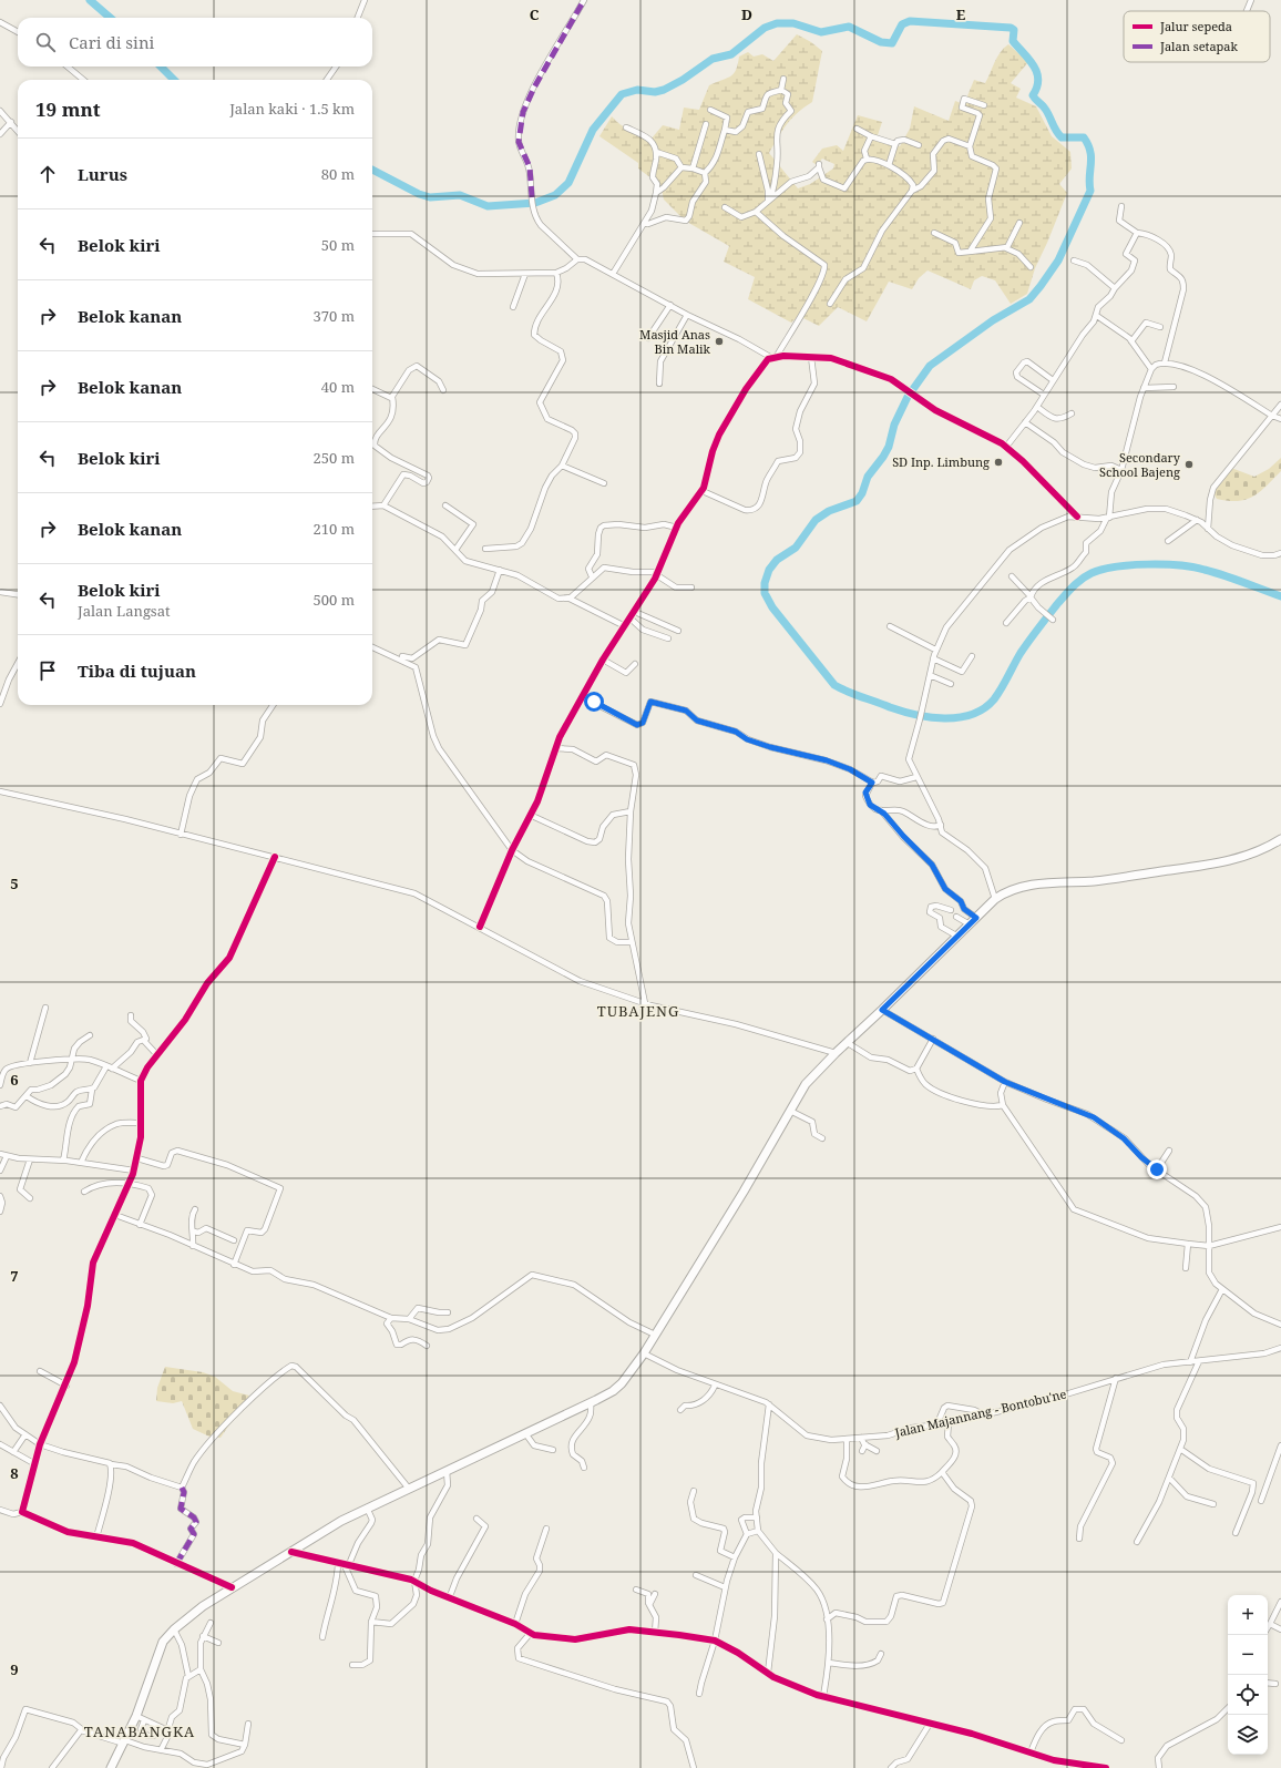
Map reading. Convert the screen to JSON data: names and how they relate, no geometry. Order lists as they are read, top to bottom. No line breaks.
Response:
{"streets":{"street":["Jalan Majannang - Bontobu'ne"]},"districts":["TUBAJENG","TANABANGKA"],"places":["Masjid Anas Bin Malik","SD Inp. Limbung","Secondary School Bajeng"],"legend":["Jalur sepeda","Jalan setapak"],"page":{"search":"Cari di sini","heading":["19 mnt","Jalan kaki · 1.5 km"],"list":[["Lurus","80 m"],["Belok kiri","50 m"],["Belok kanan","370 m"],["Belok kanan","40 m"],["Belok kiri","250 m"],["Belok kanan","210 m"],["Belok kiri","Jalan Langsat","500 m"],"Tiba di tujuan"],"map_buttons":["+","−"]},"grid":{"columns":["C","D","E"],"rows":["5","6","7","8","9"]}}
